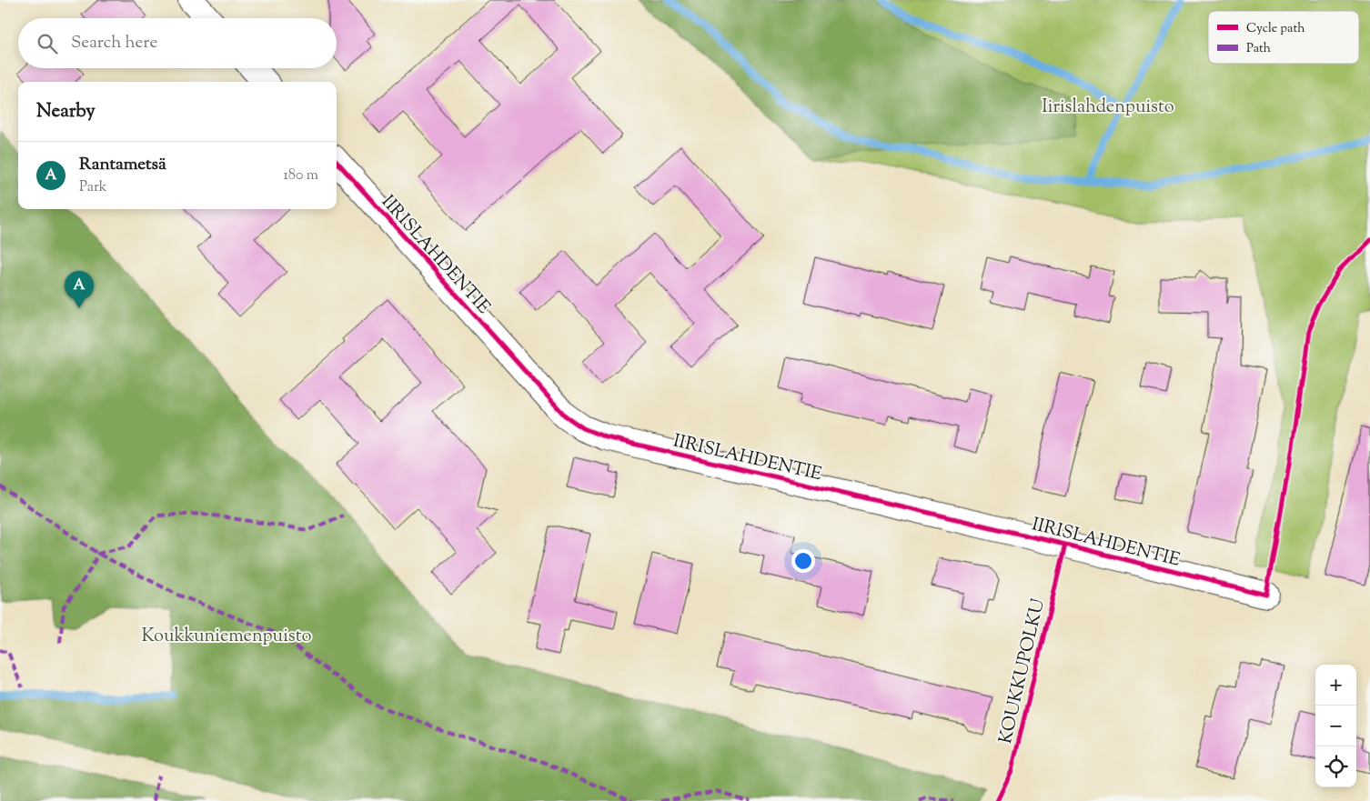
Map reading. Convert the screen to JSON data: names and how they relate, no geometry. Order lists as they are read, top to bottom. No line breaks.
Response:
{"streets":{"street":["IIRISLAHDENTIE"],"cycle path":["KOUKKUPOLKU"]},"parks":["Iirislahdenpuisto","Koukkuniemenpuisto"],"legend":["Cycle path","Path"],"page":{"search":"Search here","heading":"Nearby","list":[{"mark":"A","name":"Rantametsä","note":"Park","value":"180 m"}],"pins":"A","map_buttons":["+","−"]}}
